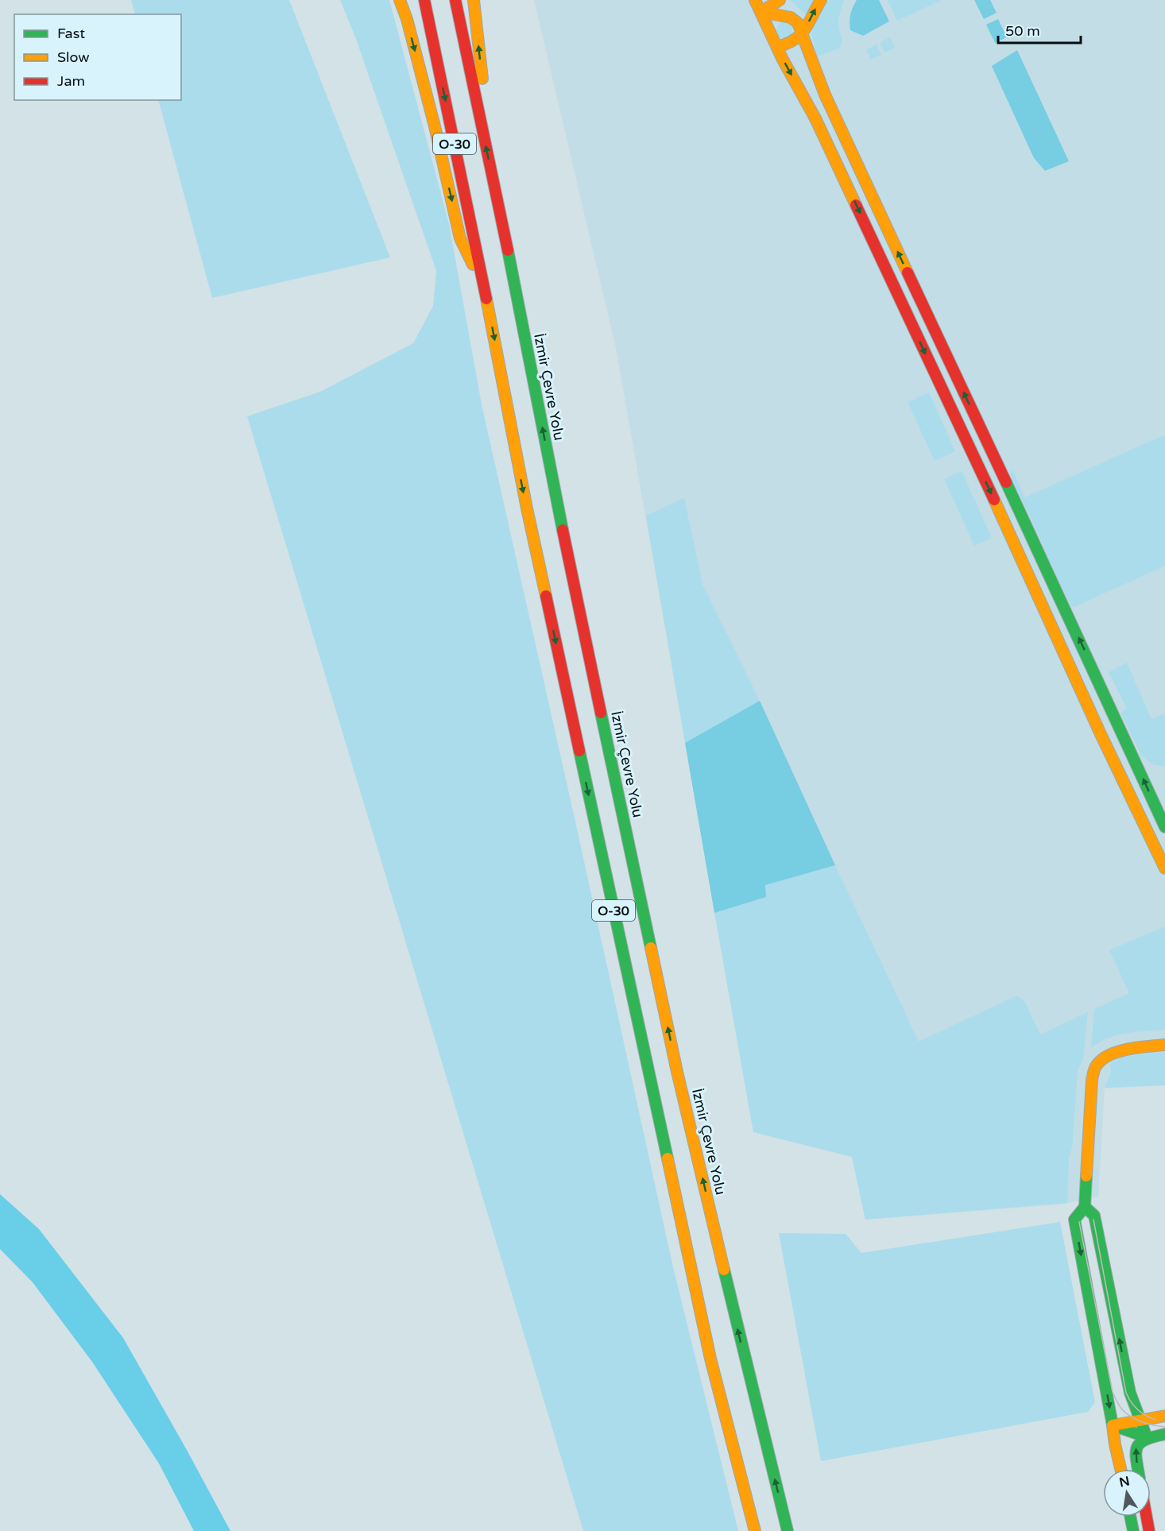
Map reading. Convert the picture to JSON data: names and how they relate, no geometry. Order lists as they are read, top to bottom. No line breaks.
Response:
{"streets":{"main road":["O-30","İzmir Çevre Yolu"]},"legend":["Fast","Slow","Jam"],"scale_bar":"50 m","north":"top"}
